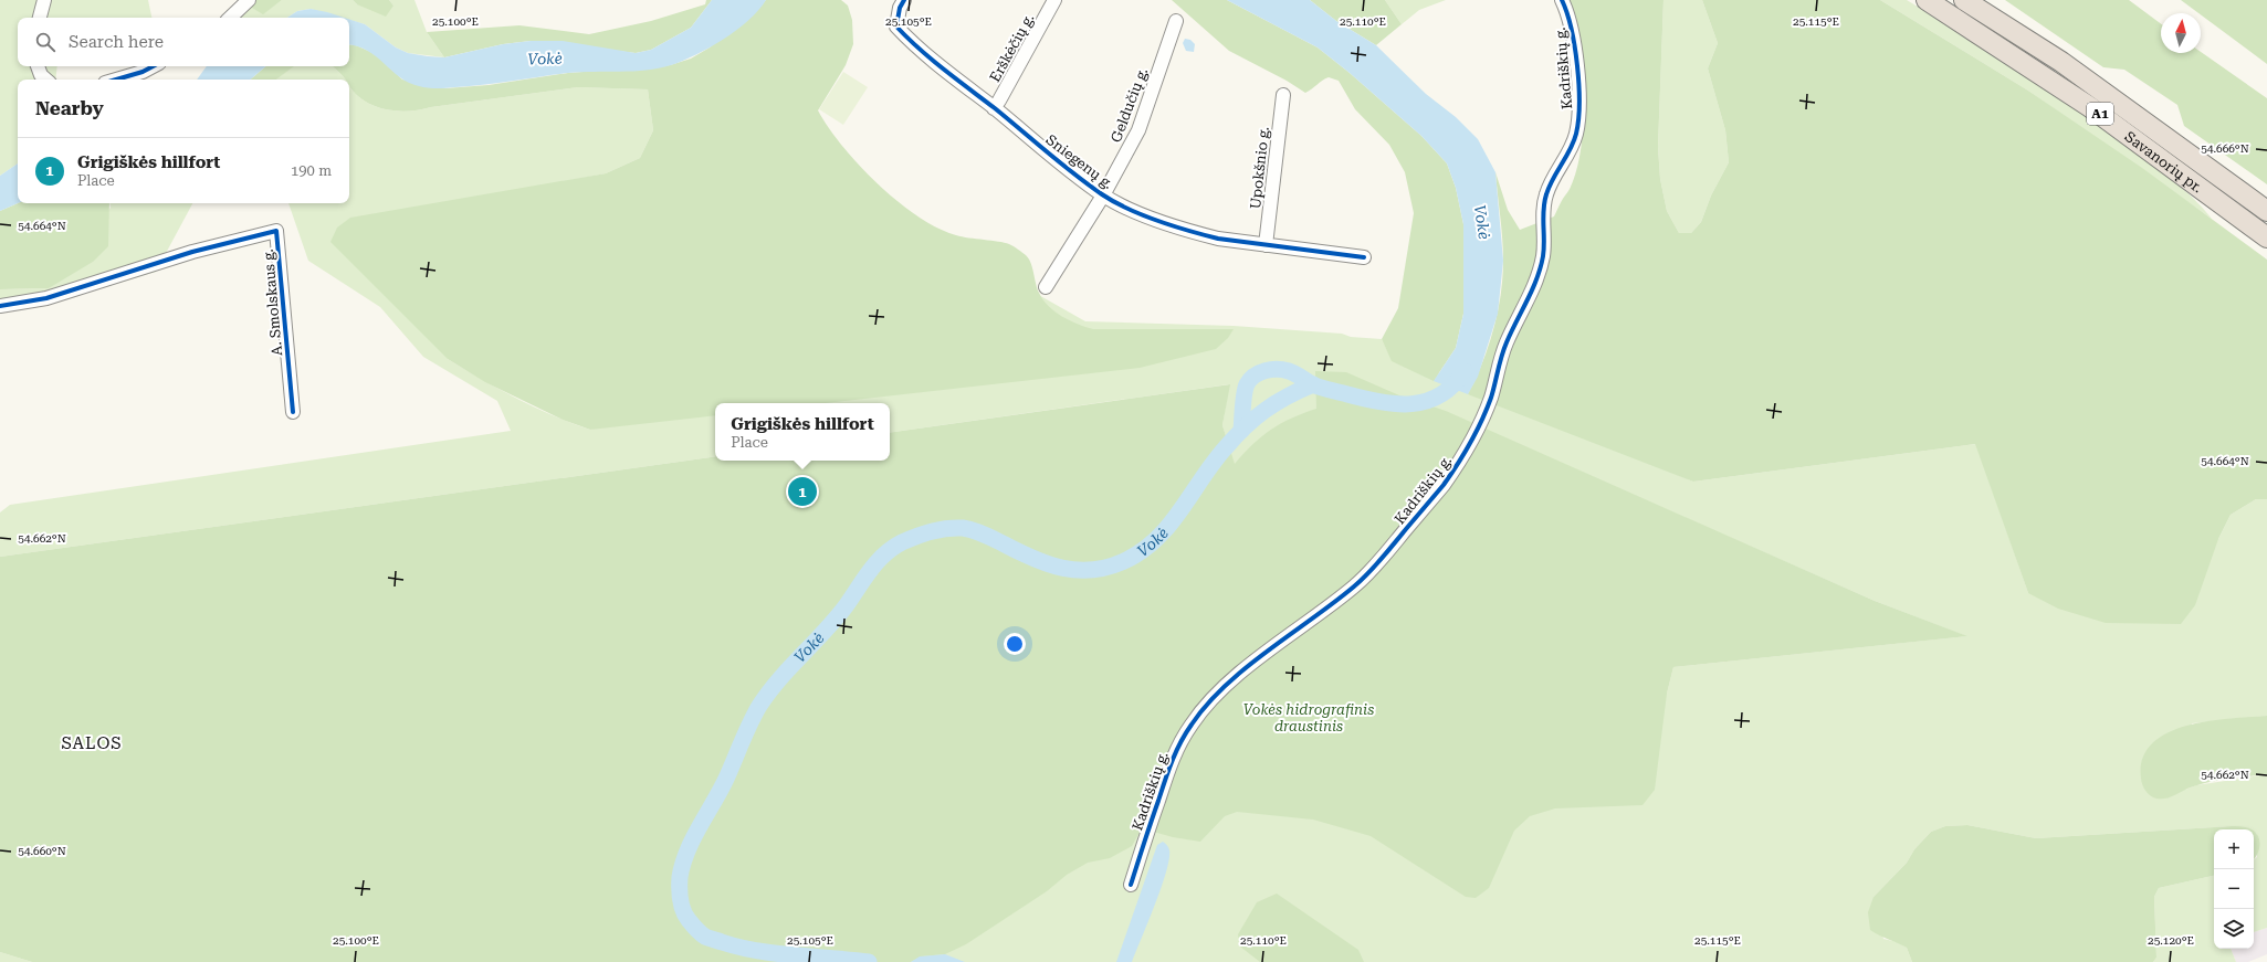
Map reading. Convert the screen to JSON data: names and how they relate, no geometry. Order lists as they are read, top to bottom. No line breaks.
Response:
{"streets":{"highway":["A1","Savanorių pr."],"street":["Erškėčių g.","Kadriškių g.","Geldučių g.","Sniegenų g.","Upokšnio g.","A. Smolskaus g."]},"crossings":[["Erškėčių g.","Sniegenų g."],["Geldučių g.","Sniegenų g."],["Sniegenų g.","Upokšnio g."]],"districts":["SALOS"],"water":["Vokė"],"parks":["Vokės hidrografinis draustinis"],"north":"top","page":{"search":"Search here","heading":"Nearby","list":[{"mark":"1","name":"Grigiškės hillfort","note":"Place","value":"190 m"}],"popup":["Grigiškės hillfort","Place"],"pins":"1","map_buttons":["+","−"]},"coordinates":["25.100°E","25.105°E","25.110°E","25.115°E","54.666°N","54.664°N","54.662°N","54.660°N","25.120°E"]}
